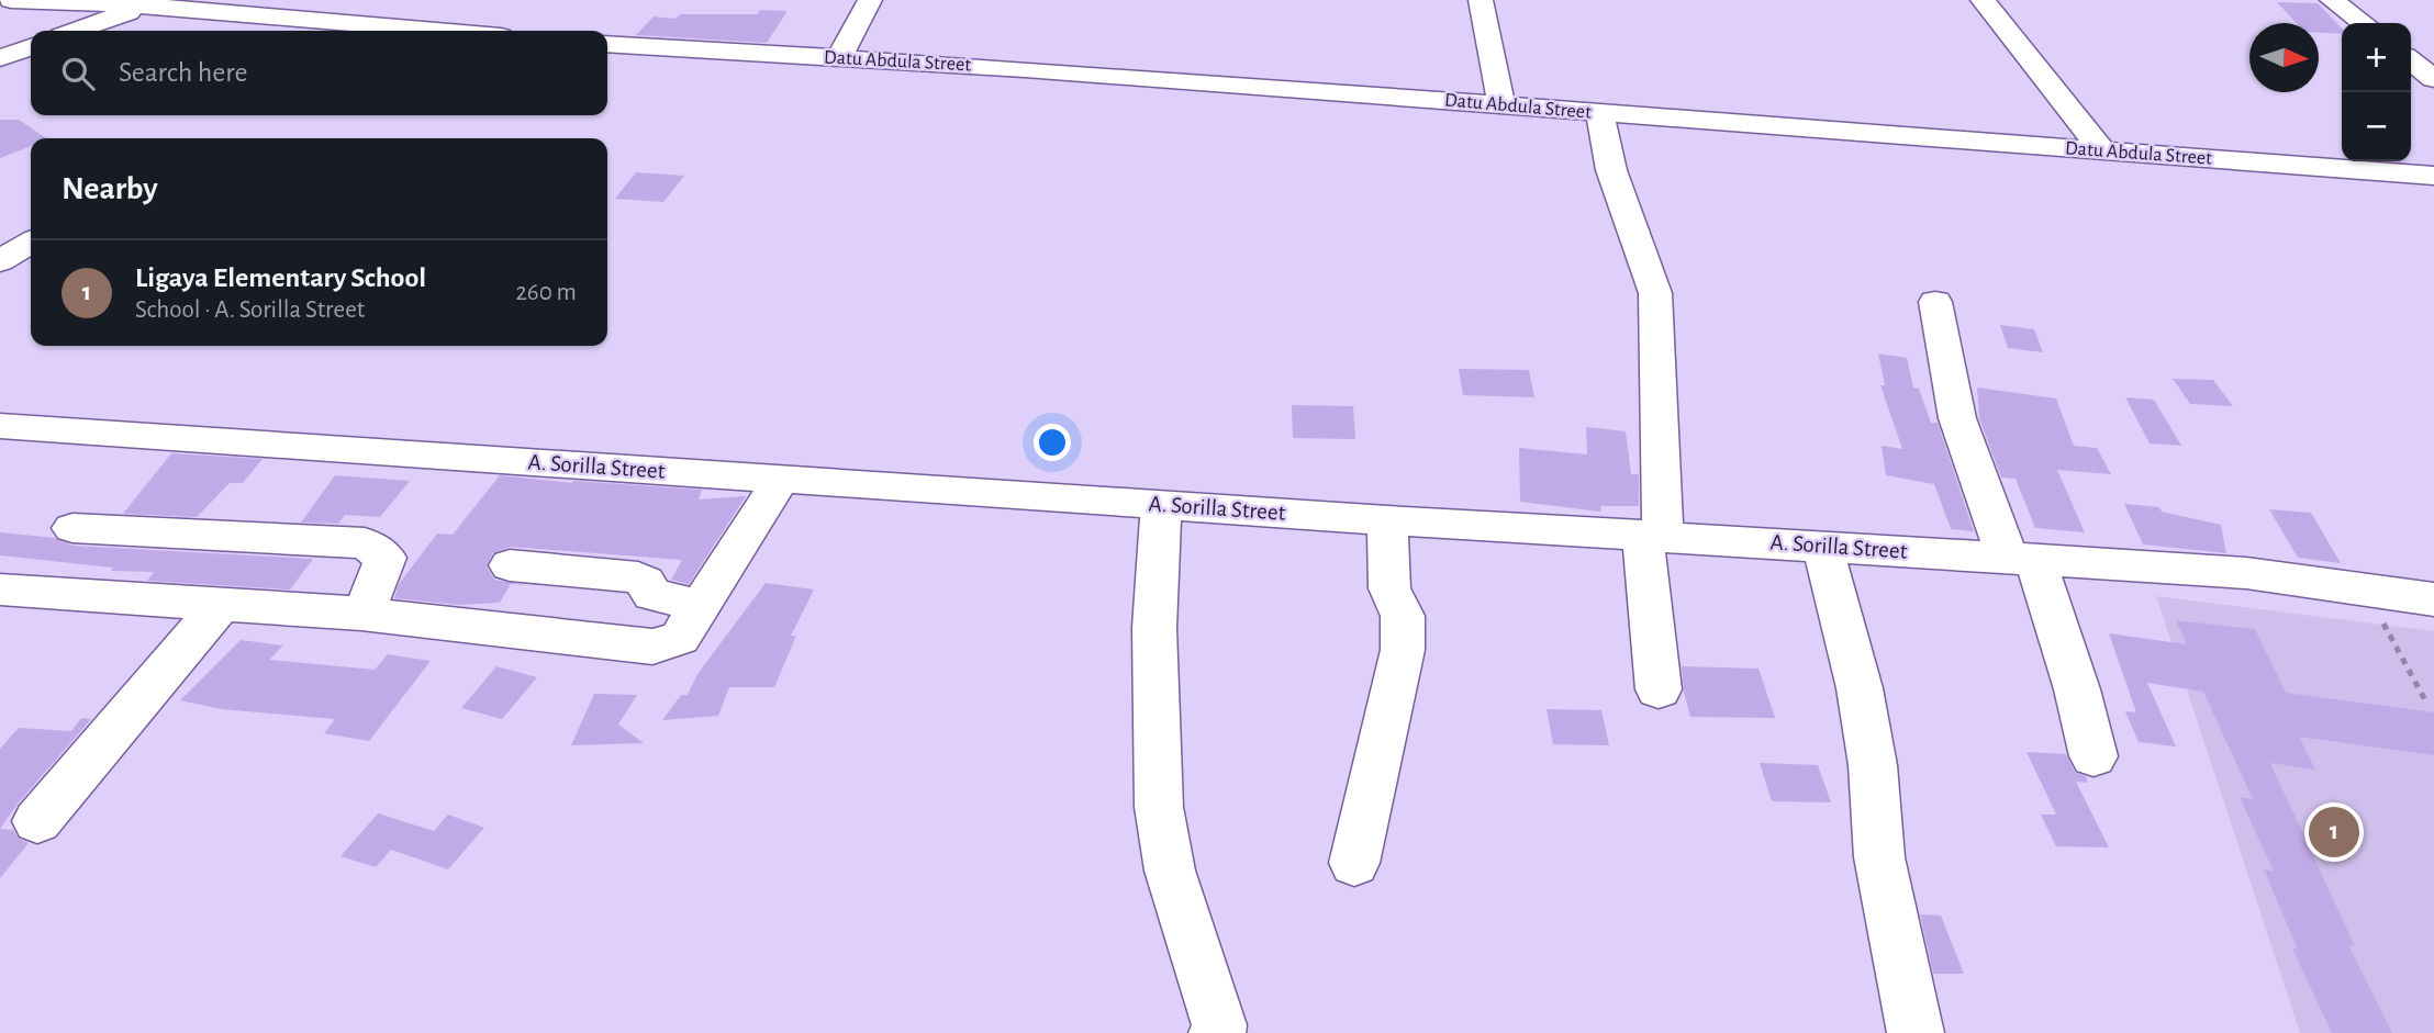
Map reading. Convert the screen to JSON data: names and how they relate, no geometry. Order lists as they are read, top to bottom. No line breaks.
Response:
{"streets":{"street":["Datu Abdula Street","A. Sorilla Street"]},"north":"right","page":{"map_buttons":["+","−"],"search":"Search here","heading":"Nearby","list":[{"mark":"1","name":"Ligaya Elementary School","note":"School · A. Sorilla Street","value":"260 m"}],"pins":"1"}}
